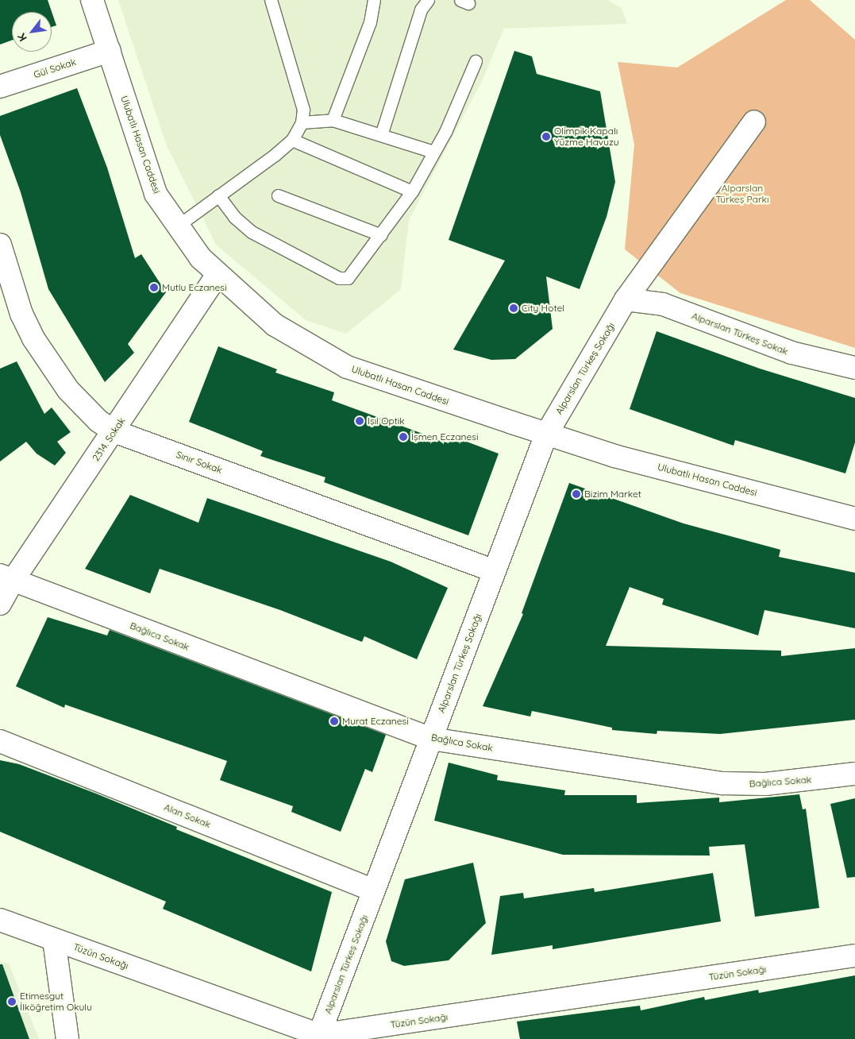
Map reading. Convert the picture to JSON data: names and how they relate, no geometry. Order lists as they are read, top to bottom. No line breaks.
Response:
{"streets":{"street":["Gül Sokak","Ulubatlı Hasan Caddesi","Alparslan Türkeş Sokak","Alparslan Türkeş Sokağı","2314. Sokak","Sınır Sokak","Bağlıca Sokak","Alan Sokak","Tüzün Sokağı"]},"crossings":[["Gül Sokak","Ulubatlı Hasan Caddesi"],["Ulubatlı Hasan Caddesi","Alparslan Türkeş Sokağı"],["Ulubatlı Hasan Caddesi","2314. Sokak"],["Alparslan Türkeş Sokak","Alparslan Türkeş Sokağı"],["Alparslan Türkeş Sokağı","Sınır Sokak"],["Alparslan Türkeş Sokağı","Bağlıca Sokak"],["Alparslan Türkeş Sokağı","Alan Sokak"],["Alparslan Türkeş Sokağı","Tüzün Sokağı"],["2314. Sokak","Sınır Sokak"],["2314. Sokak","Bağlıca Sokak"]],"parks":["Alparslan Türkeş Parkı"],"places":["Olimpik Kapalı Yüzme Havuzu","Mutlu Eczanesi","City Hotel","Işıl Optik","İşmen Eczanesi","Bizim Market","Murat Eczanesi","Etimesgut İlköğretim Okulu"],"north":"bottom left"}
